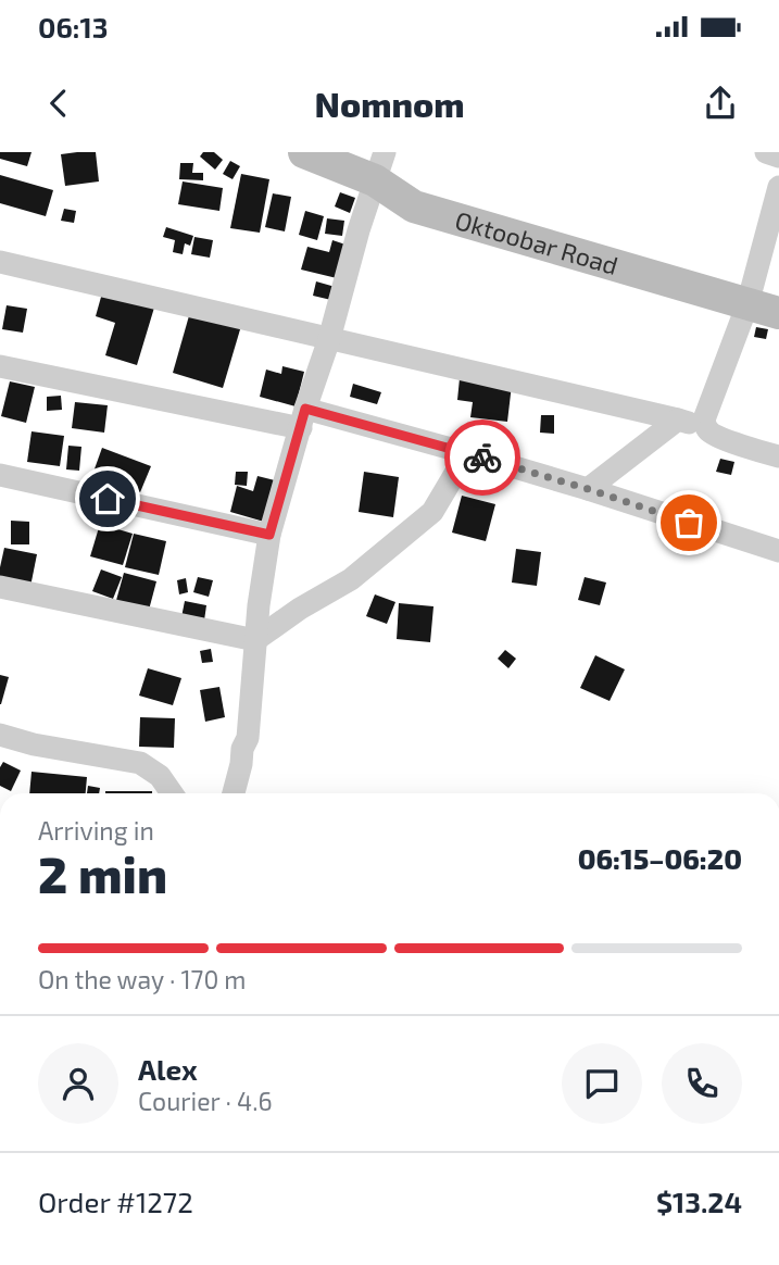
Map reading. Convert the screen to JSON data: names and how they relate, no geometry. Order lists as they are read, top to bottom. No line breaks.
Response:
{"streets":{"street":["Oktoobar Road"]},"page":{"status":"06:13","header":"Nomnom","heading":["2 min","Arriving in","06:15–06:20"],"panel":["Alex","Courier · 4.6","Order #1272","$13.24"],"bar":"On the way · 170 m"}}
